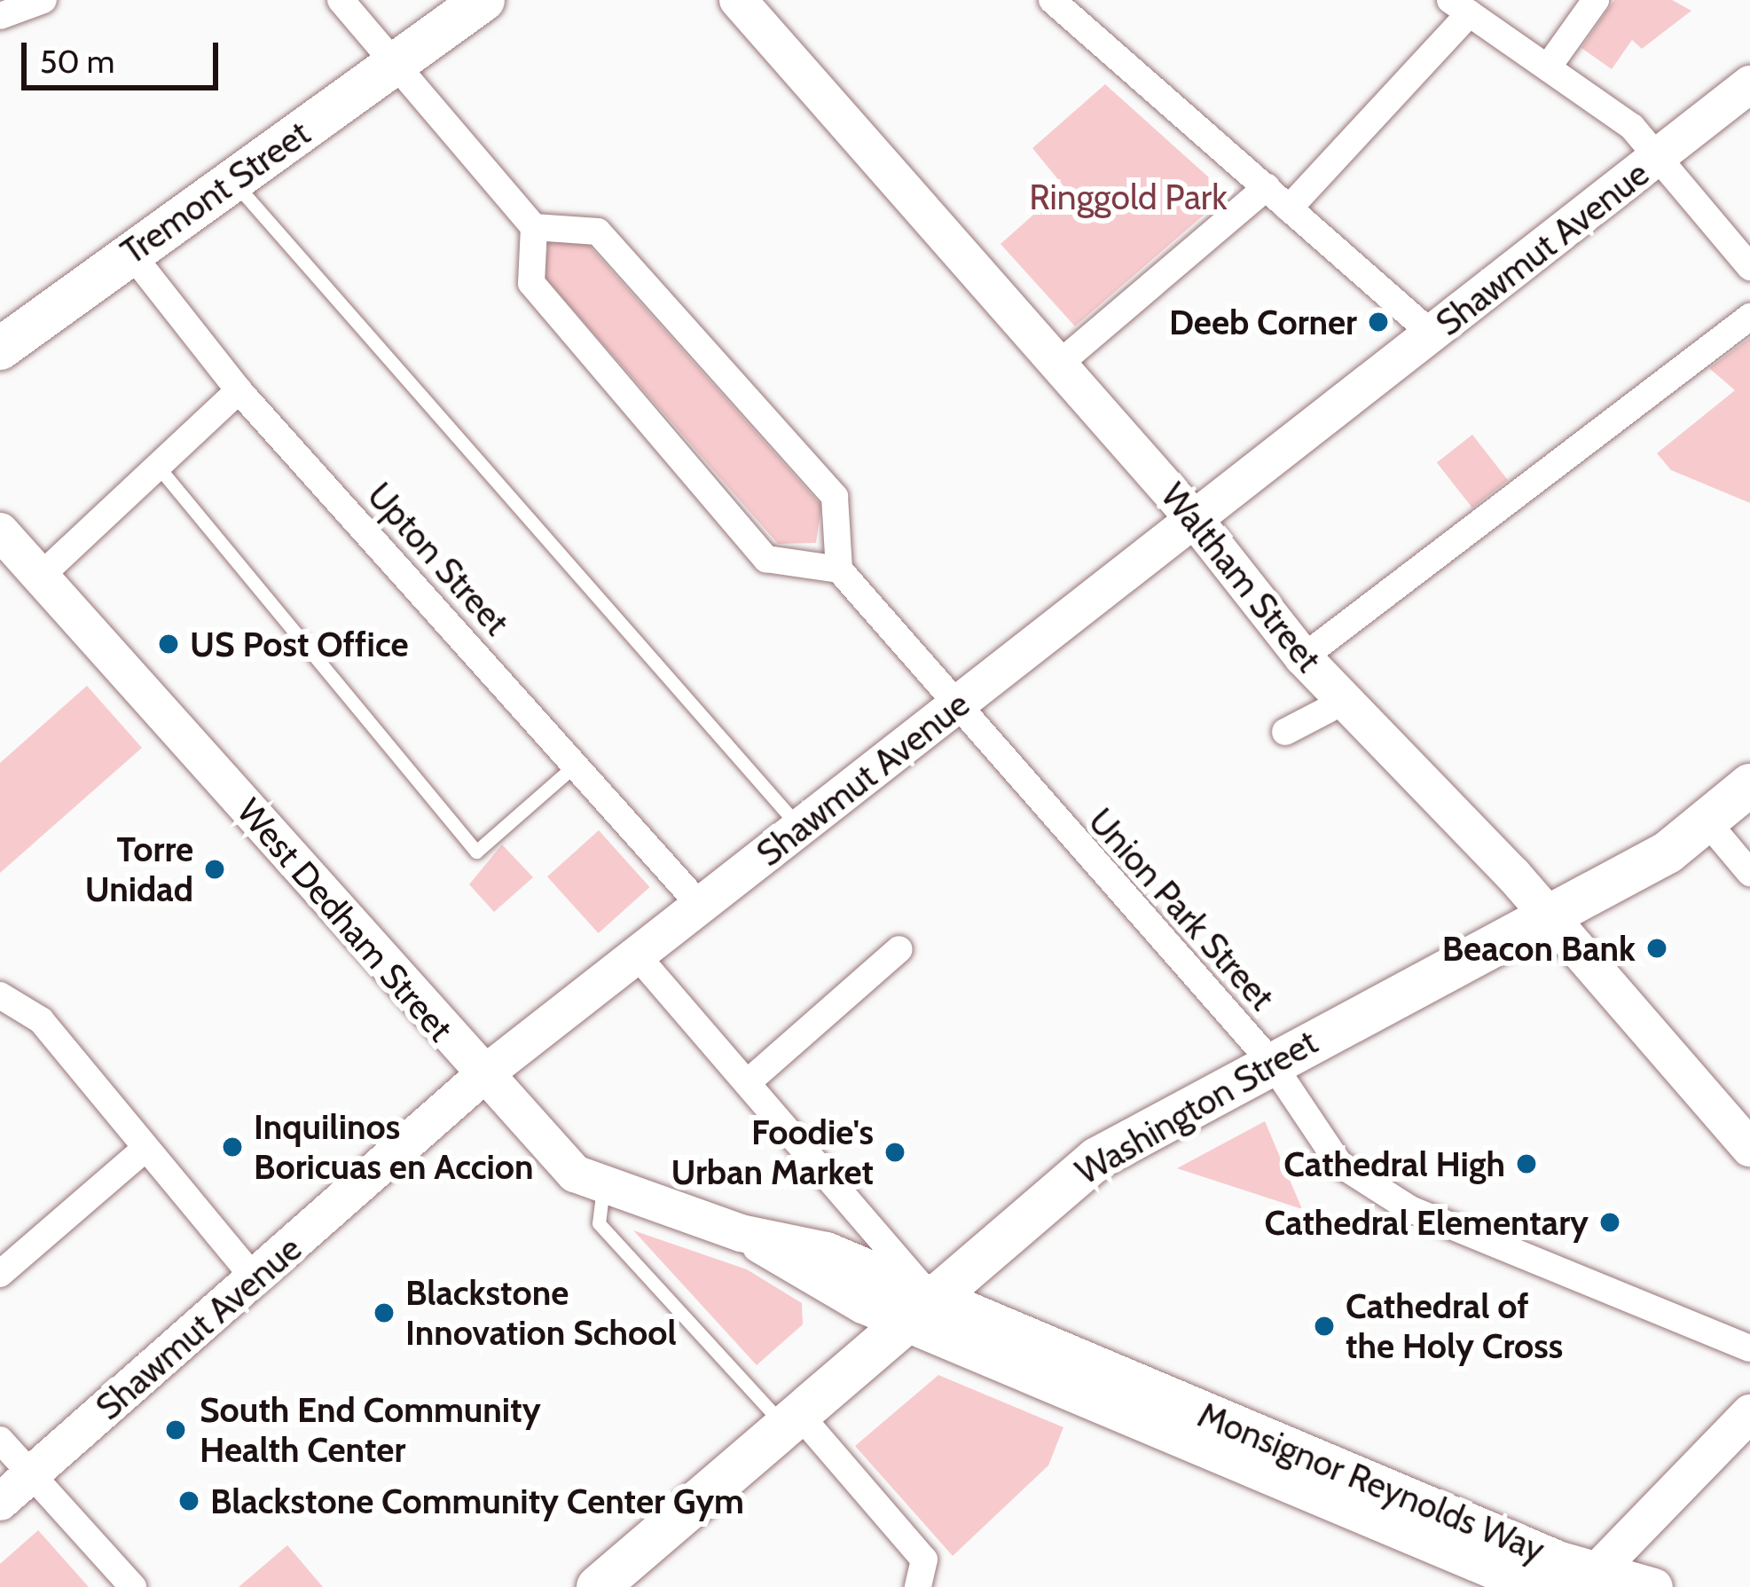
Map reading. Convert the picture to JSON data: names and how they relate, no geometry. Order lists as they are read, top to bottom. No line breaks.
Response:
{"streets":{"main road":["Tremont Street","Shawmut Avenue","Waltham Street","West Dedham Street","Washington Street","Monsignor Reynolds Way"],"street":["Upton Street","Union Park Street"]},"crossings":[["Tremont Street","Upton Street"],["Shawmut Avenue","Upton Street"],["Shawmut Avenue","Waltham Street"],["Shawmut Avenue","Union Park Street"],["Shawmut Avenue","West Dedham Street"],["Waltham Street","Washington Street"],["Union Park Street","Washington Street"],["West Dedham Street","Washington Street"],["West Dedham Street","Monsignor Reynolds Way"],["Washington Street","Monsignor Reynolds Way"]],"parks":["Ringgold Park"],"places":["Deeb Corner","US Post Office","Torre Unidad","Beacon Bank","Inquilinos Boricuas en Accion","Foodie's Urban Market","Cathedral High","Cathedral Elementary","Blackstone Innovation School","Cathedral of the Holy Cross","South End Community Health Center","Blackstone Community Center Gym"],"scale_bar":"50 m"}
